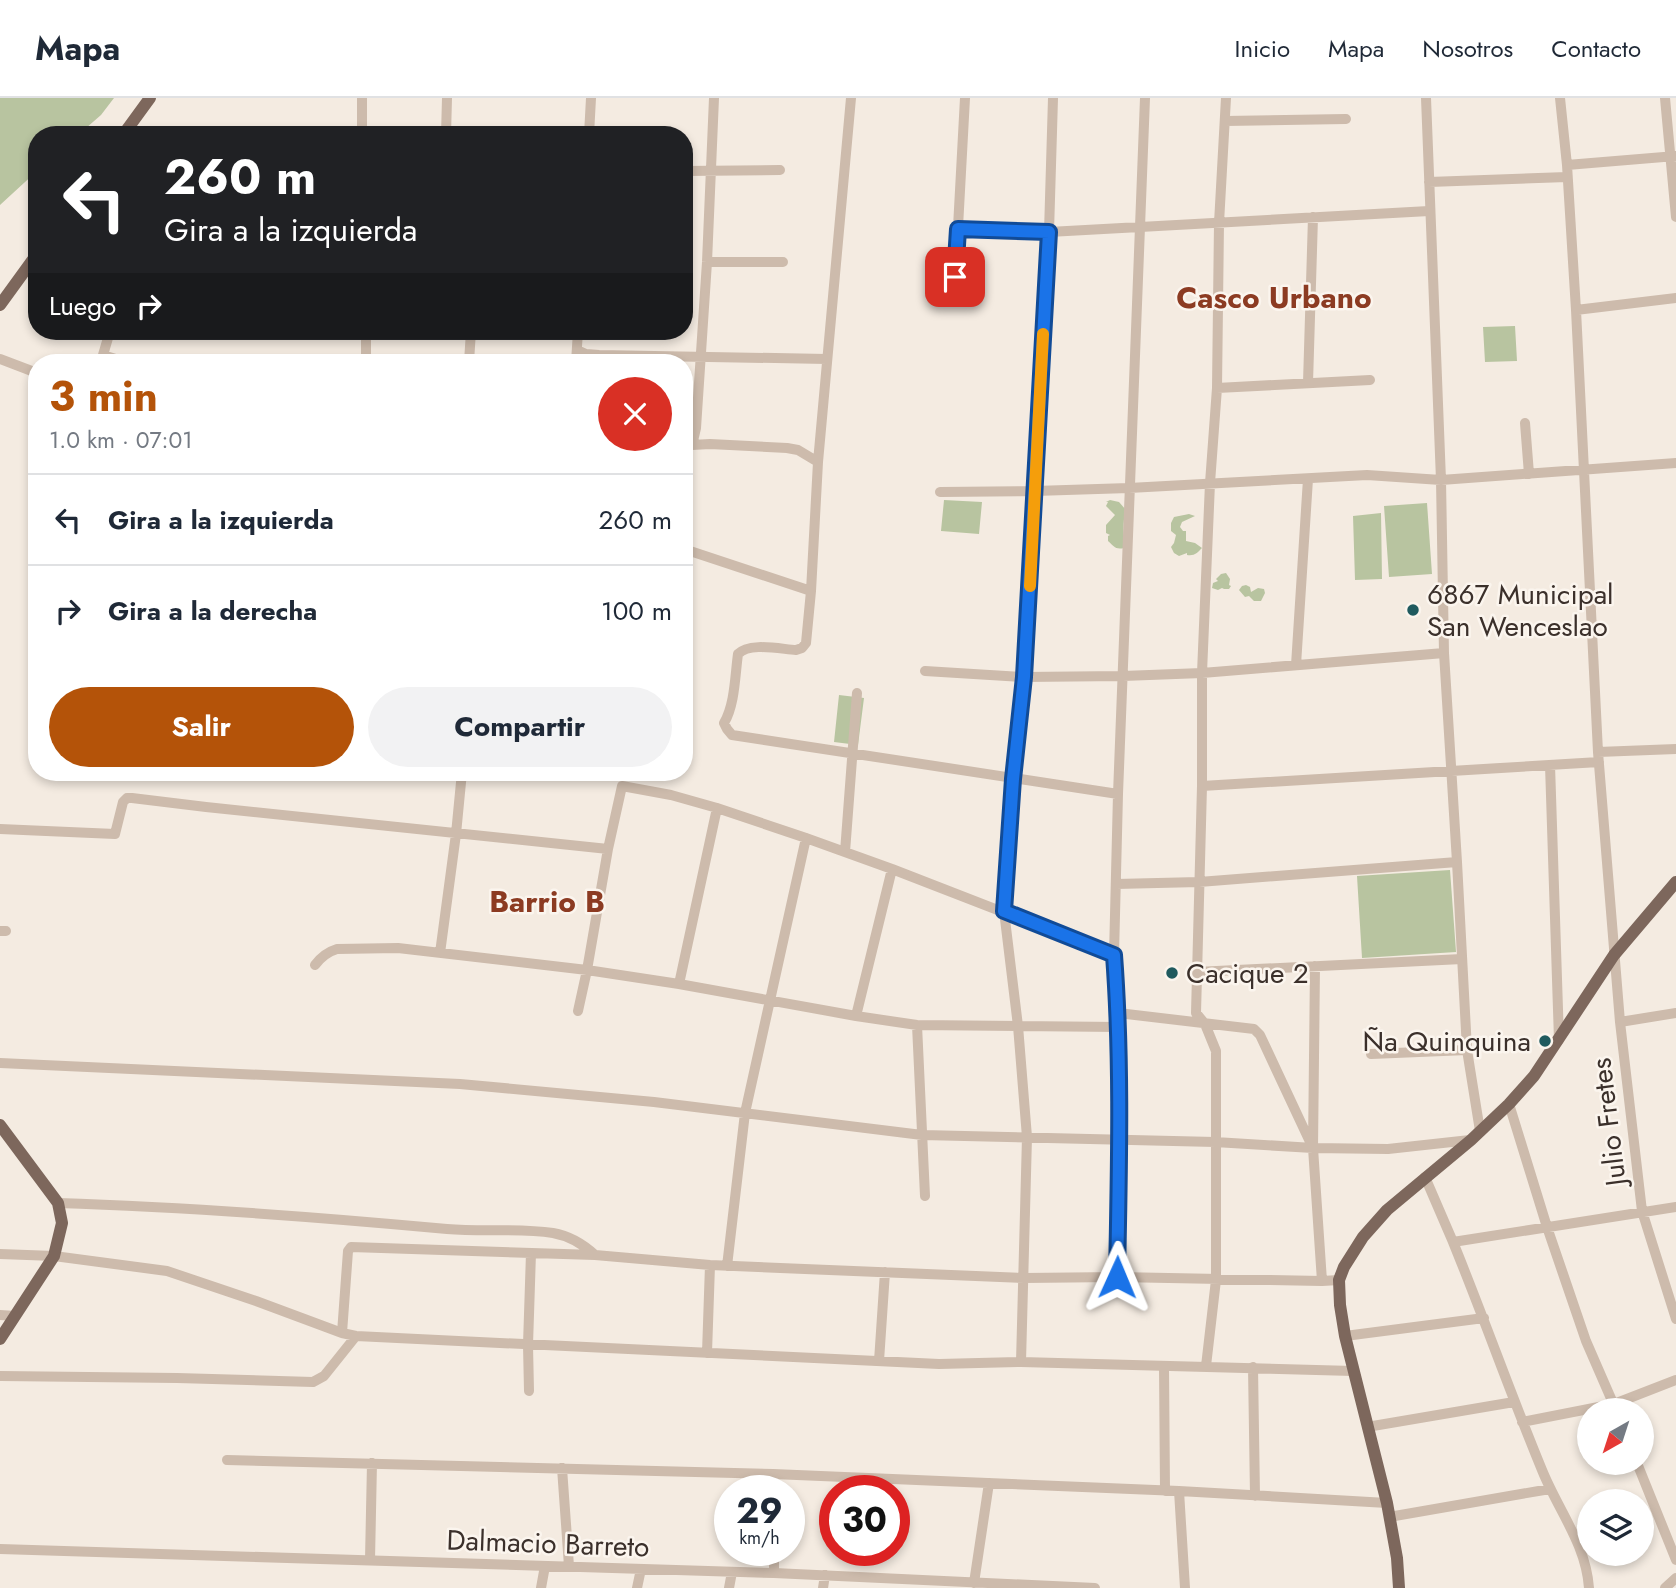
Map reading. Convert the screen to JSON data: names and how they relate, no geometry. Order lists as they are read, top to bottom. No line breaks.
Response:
{"streets":{"street":["Julio Fretes","Dalmacio Barreto"]},"districts":["Casco Urbano","Barrio B"],"places":["6867 Municipal San Wenceslao","Cacique 2","Ña Quinquina"],"north":"bottom left","page":{"header":"Mapa","nav":["Inicio","Mapa","Nosotros","Contacto"],"turn":["260 m","Gira a la izquierda"],"then":"Luego","heading":["3 min","1.0 km · 07:01"],"list":[{"name":"Gira a la izquierda","value":"260 m"},{"name":"Gira a la derecha","value":"100 m"}],"buttons":["Salir","Compartir"],"speed":"29 km/h","limit":"30"}}
